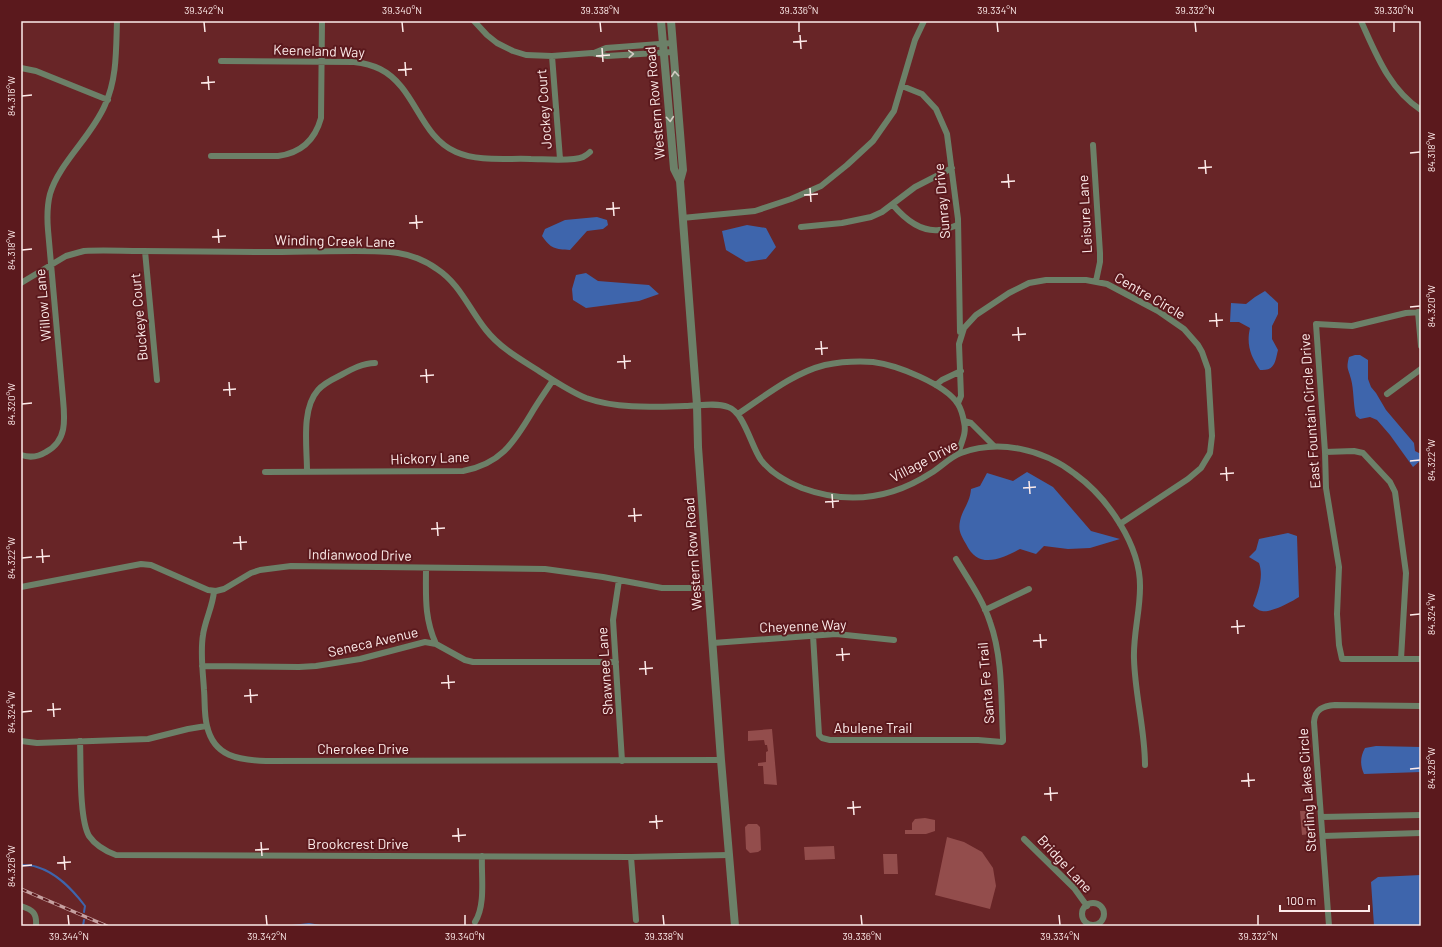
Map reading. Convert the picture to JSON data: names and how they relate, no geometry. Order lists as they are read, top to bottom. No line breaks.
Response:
{"streets":{"street":["Keeneland Way","Western Row Road","Jockey Court","Sunray Drive","Leisure Lane","Winding Creek Lane","Centre Circle","Willow Lane","Buckeye Court","East Fountain Circle Drive","Hickory Lane","Village Drive","Indianwood Drive","Cheyenne Way","Seneca Avenue","Shawnee Lane","Santa Fe Trail","Abulene Trail","Cherokee Drive","Sterling Lakes Circle","Brookcrest Drive","Bridge Lane"]},"crossings":[["Keeneland Way","Jockey Court"],["Western Row Road","Winding Creek Lane"],["Western Row Road","Indianwood Drive"],["Western Row Road","Cheyenne Way"],["Western Row Road","Cherokee Drive"],["Western Row Road","Brookcrest Drive"],["Sunray Drive","Centre Circle"],["Leisure Lane","Centre Circle"],["Winding Creek Lane","Willow Lane"],["Winding Creek Lane","Buckeye Court"],["Winding Creek Lane","Hickory Lane"],["Centre Circle","Village Drive"],["Indianwood Drive","Shawnee Lane"],["Cheyenne Way","Abulene Trail"],["Seneca Avenue","Shawnee Lane"],["Shawnee Lane","Cherokee Drive"],["Santa Fe Trail","Abulene Trail"]],"scale_bar":"100 m","coordinates":["39.342°N","39.340°N","39.338°N","39.336°N","39.334°N","39.332°N","39.330°N","84.316°W","84.318°W","84.320°W","84.322°W","84.324°W","84.326°W","39.344°N"]}
